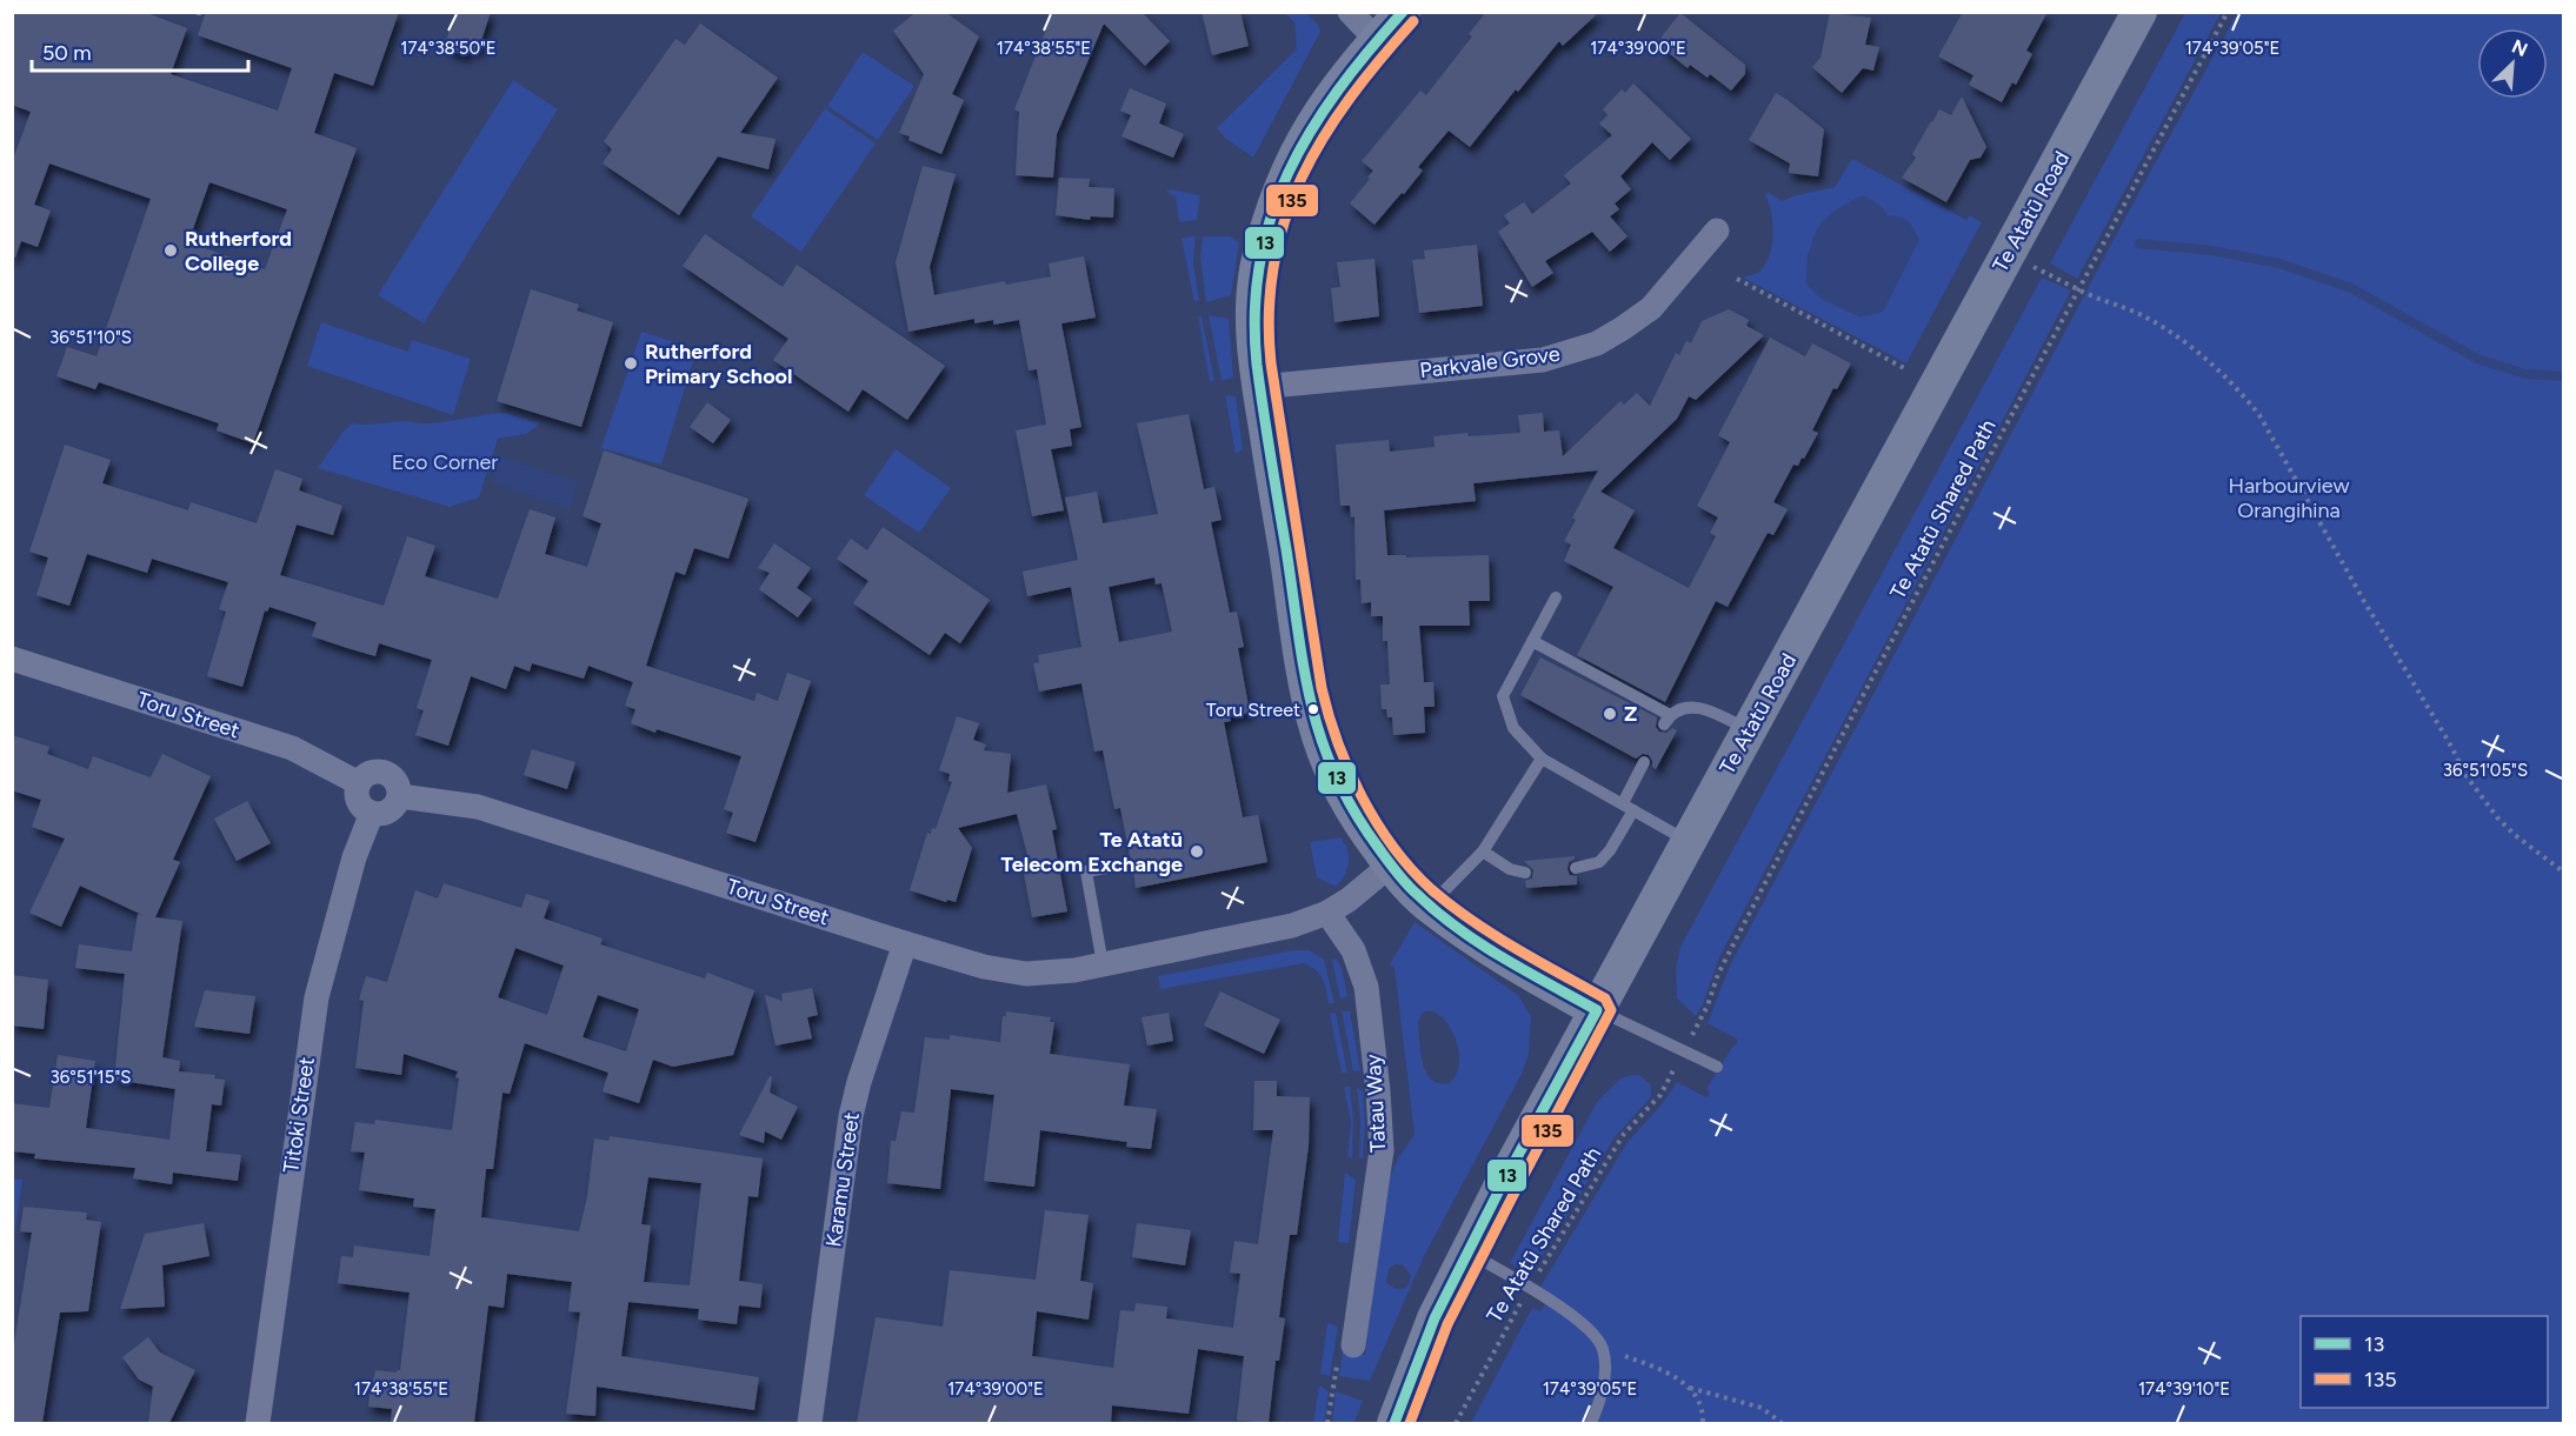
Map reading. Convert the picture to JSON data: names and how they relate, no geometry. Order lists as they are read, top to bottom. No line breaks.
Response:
{"streets":{"main road":["Te Atatū Road"],"street":["Parkvale Grove","Toru Street","Tatau Way","Titoki Street","Karamu Street"],"path":["Te Atatū Shared Path"]},"crossings":[["Toru Street","Tatau Way"],["Toru Street","Titoki Street"],["Toru Street","Karamu Street"]],"parks":["Eco Corner","Harbourview Orangihina"],"places":["Rutherford College","Rutherford Primary School","Toru Street","Z","Te Atatū Telecom Exchange"],"lines":["transit line 13","transit line 135"],"legend":["13","135"],"scale_bar":"50 m","north":"top right","coordinates":["174°38'50\"E","174°38'55\"E","174°39'00\"E","174°39'05\"E","36°51'10\"S","36°51'05\"S","36°51'15\"S","174°39'10\"E"]}
